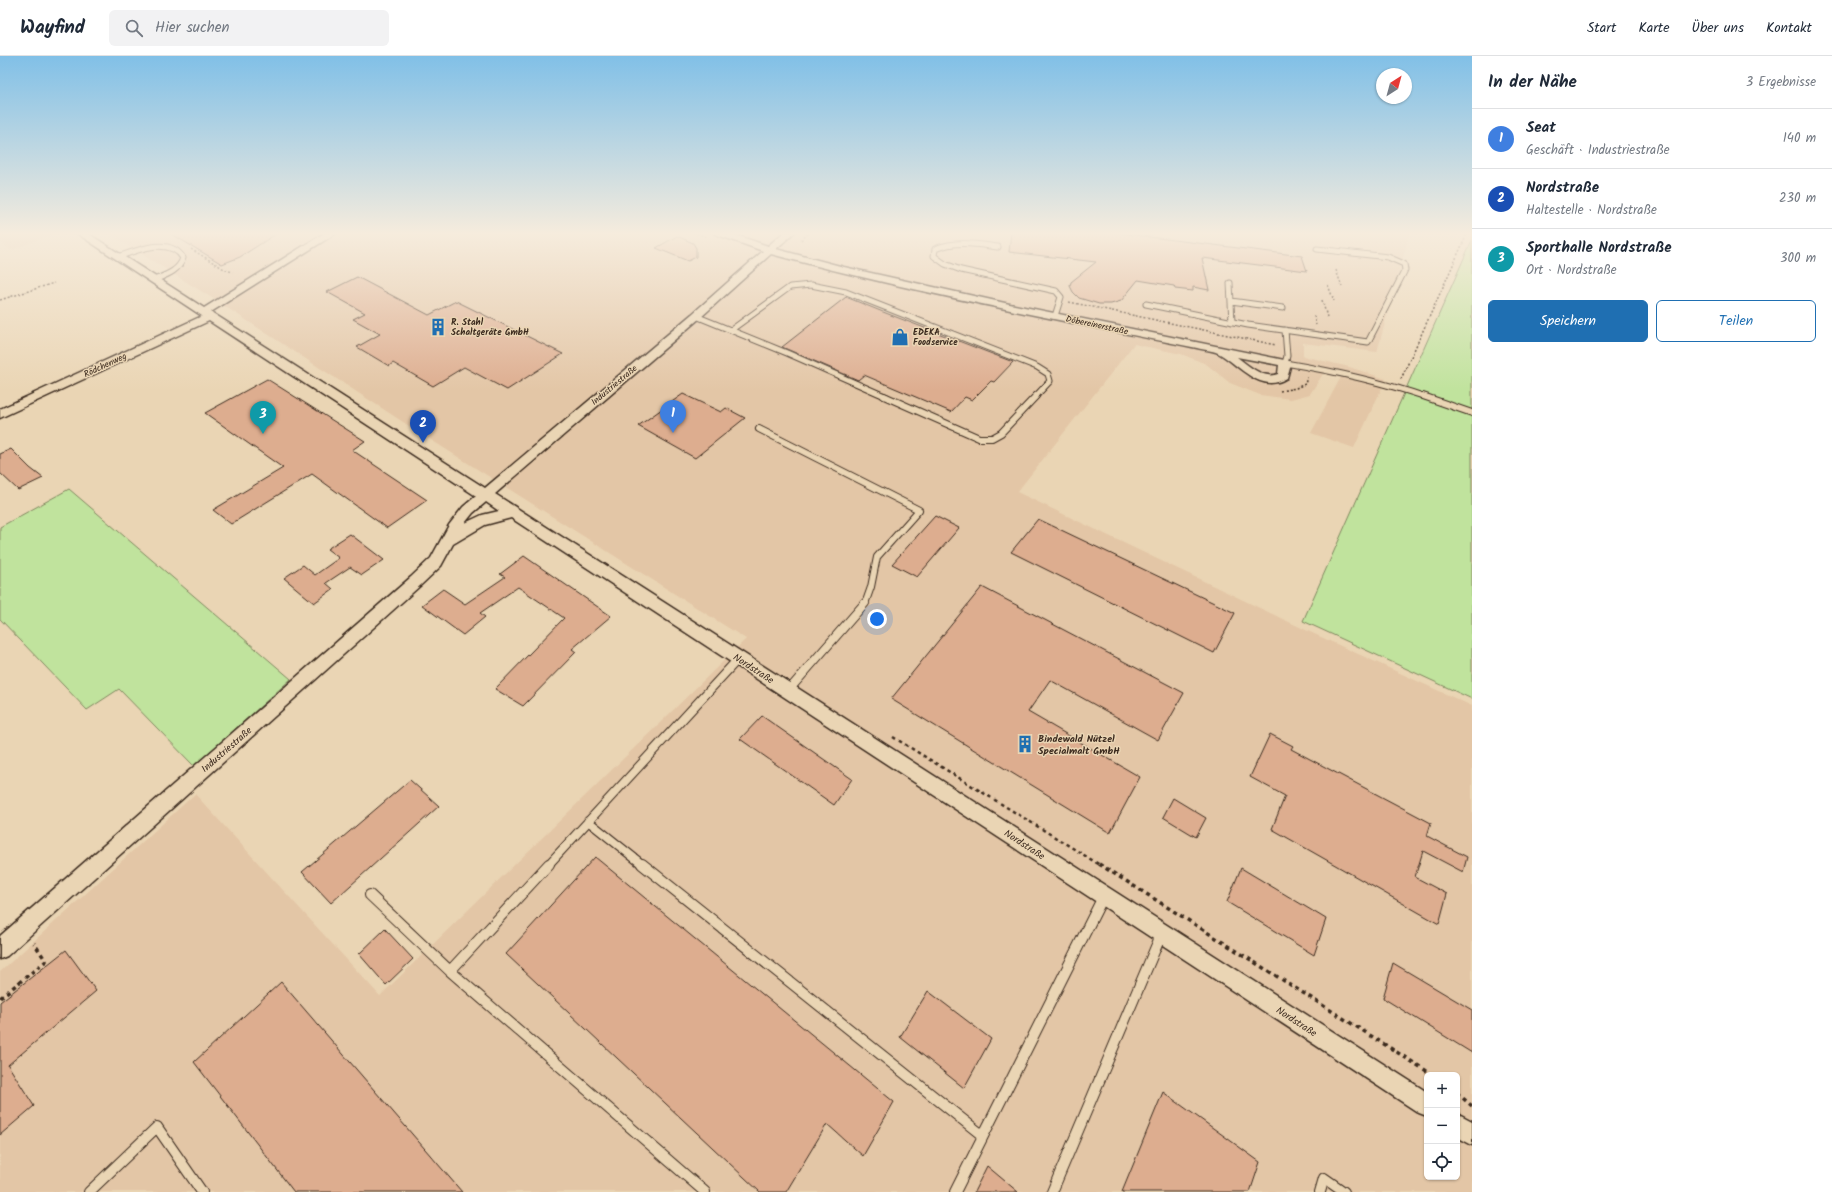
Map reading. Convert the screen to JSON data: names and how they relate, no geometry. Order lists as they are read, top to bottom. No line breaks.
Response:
{"streets":{"street":["Döbereinerstraße","Rödchenweg","Industriestraße","Nordstraße"]},"crossings":[["Rödchenweg","Nordstraße"],["Industriestraße","Nordstraße"]],"places":{"building":["R. Stahl Schaltgeräte GmbH","Bindewald Nützel Specialmalt GmbH"],"shop":["EDEKA Foodservice"]},"north":"top right","page":{"header":"Wayfind","search":"Hier suchen","nav":["Start","Karte","Über uns","Kontakt"],"heading":["In der Nähe","3 Ergebnisse"],"list":[{"mark":"1","name":"Seat","note":"Geschäft · Industriestraße","value":"140 m"},{"mark":"2","name":"Nordstraße","note":"Haltestelle · Nordstraße","value":"230 m"},{"mark":"3","name":"Sporthalle Nordstraße","note":"Ort · Nordstraße","value":"300 m"}],"buttons":["Speichern","Teilen"],"pins":["1","3","2"],"map_buttons":["+","−"]}}
